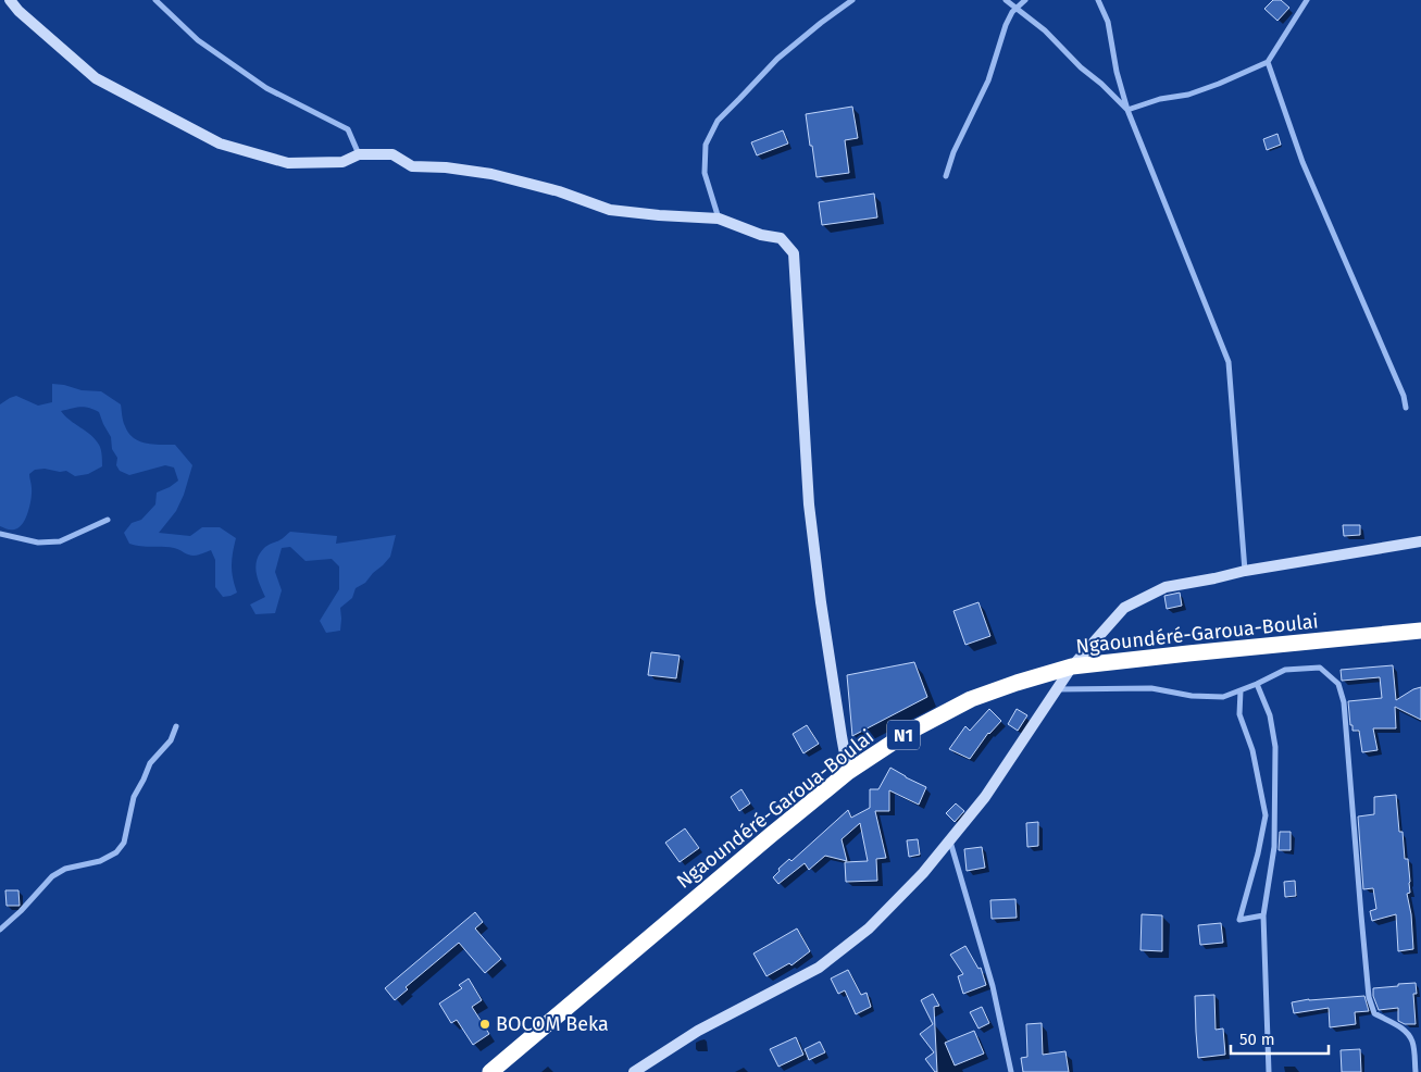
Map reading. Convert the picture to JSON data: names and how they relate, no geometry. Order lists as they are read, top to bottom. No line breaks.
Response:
{"streets":{"highway":["Ngaoundéré-Garoua-Boulai","N1"]},"places":["BOCOM Beka"],"scale_bar":"50 m"}
